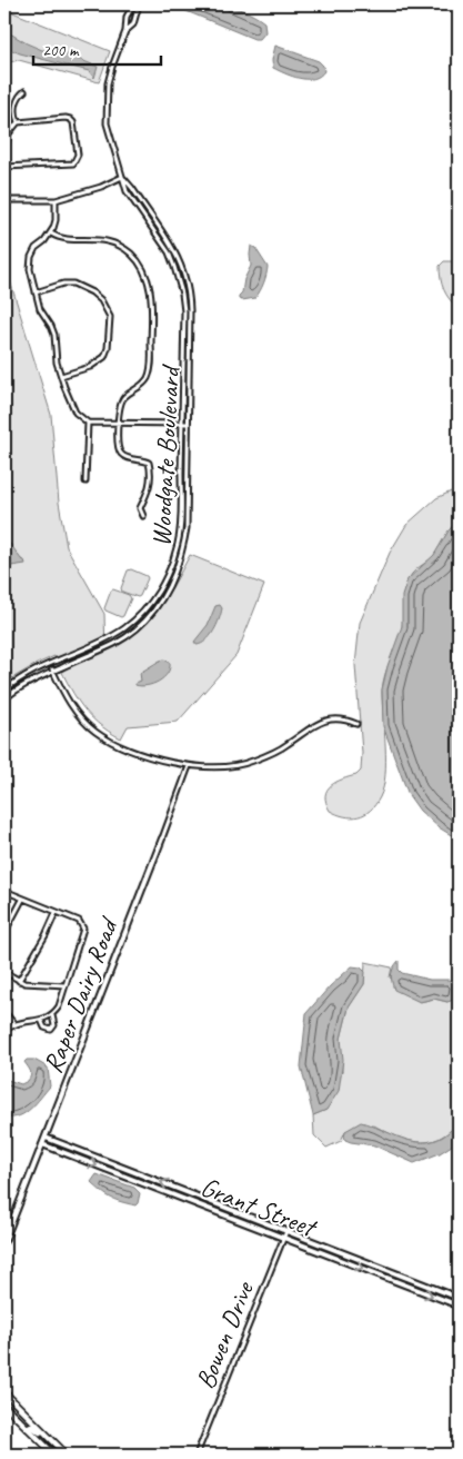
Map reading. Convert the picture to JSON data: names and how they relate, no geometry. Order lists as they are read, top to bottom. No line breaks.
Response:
{"streets":{"street":["Woodgate Boulevard","Raper Dairy Road","Grant Street","Bowen Drive"]},"crossings":[["Raper Dairy Road","Grant Street"],["Grant Street","Bowen Drive"]],"scale_bar":"200 m"}
